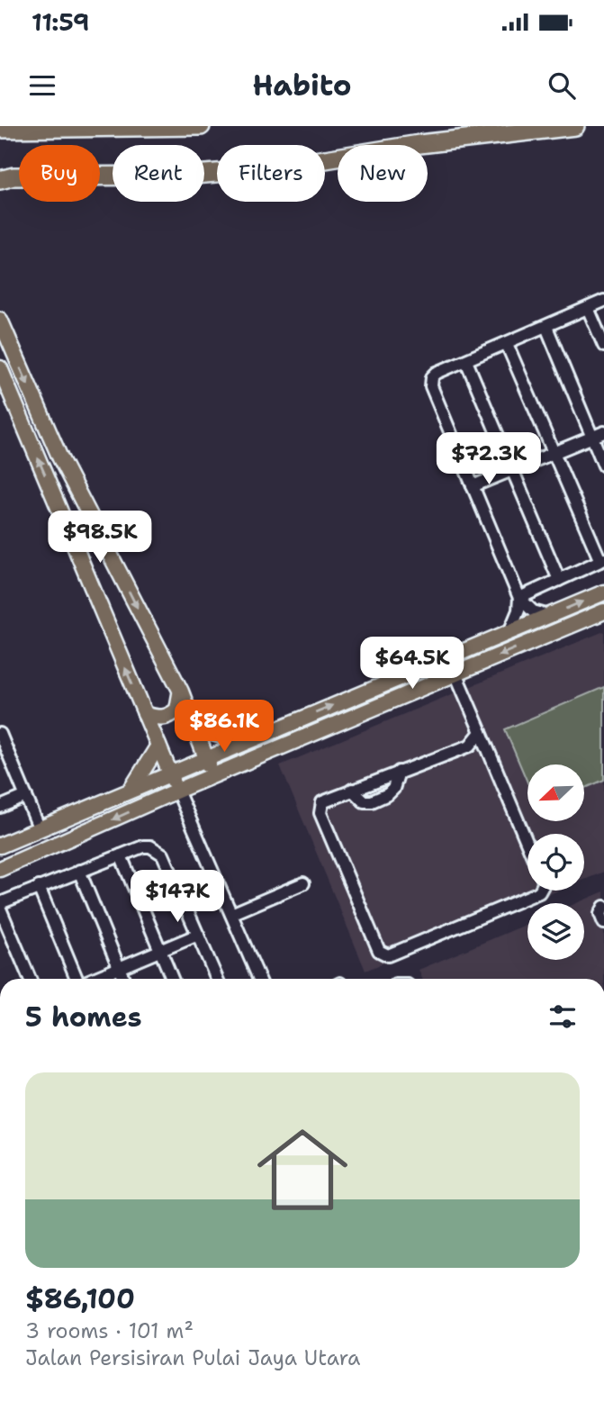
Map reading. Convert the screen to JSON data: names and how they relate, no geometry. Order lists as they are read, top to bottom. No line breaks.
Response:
{"north":"bottom left","page":{"status":"11:59","header":"Habito","chip":["Buy","Rent","Filters","New"],"price":["$72.3K","$98.5K","$64.5K","$86.1K","$147K"],"heading":"5 homes","list":[{"name":"$86,100","note":"3 rooms · 101 m² · Jalan Persisiran Pulai Jaya Utara"}]}}
